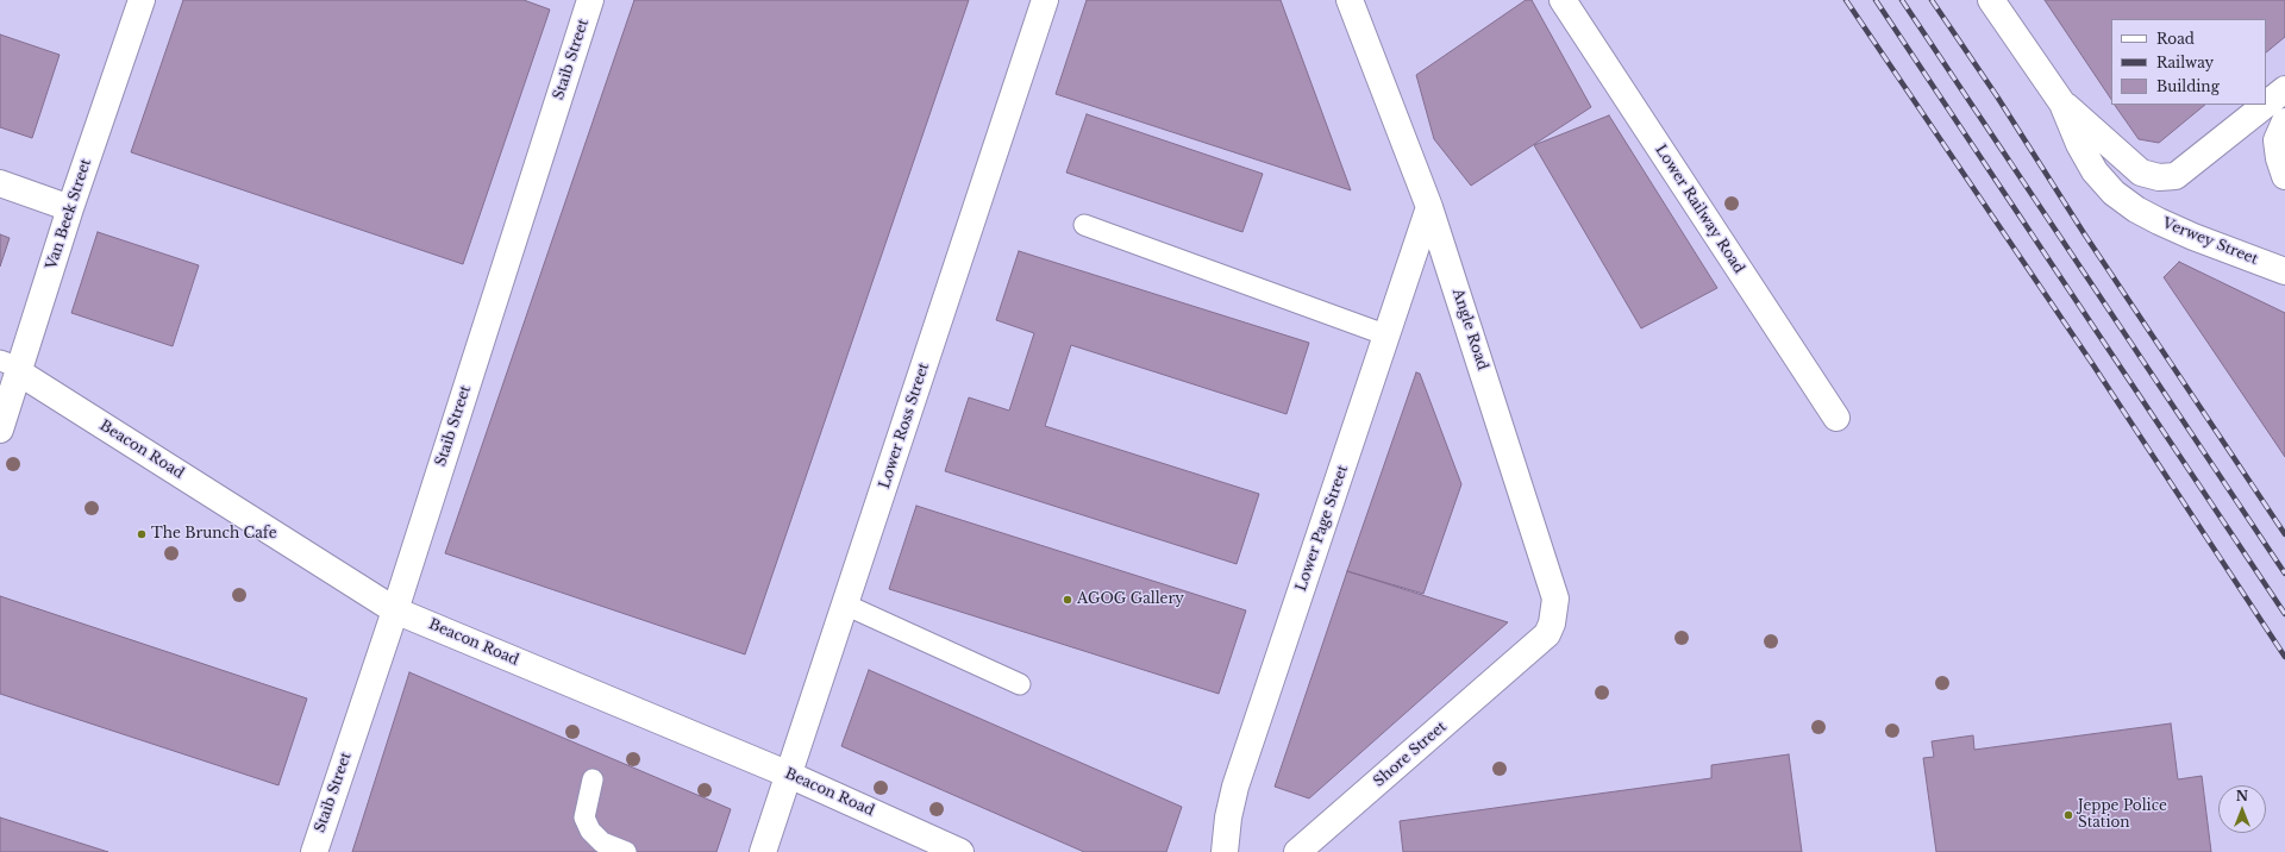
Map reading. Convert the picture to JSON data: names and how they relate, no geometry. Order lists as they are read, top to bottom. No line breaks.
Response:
{"streets":{"street":["Staib Street","Lower Railway Road","Van Beek Street","Verwey Street","Angle Road","Lower Ross Street","Beacon Road","Lower Page Street","Shore Street"]},"crossings":[["Staib Street","Beacon Road"],["Van Beek Street","Beacon Road"],["Angle Road","Lower Page Street"],["Angle Road","Shore Street"],["Lower Ross Street","Beacon Road"]],"places":["The Brunch Cafe","AGOG Gallery","Jeppe Police Station"],"legend":["Road","Railway","Building"],"north":"top"}
